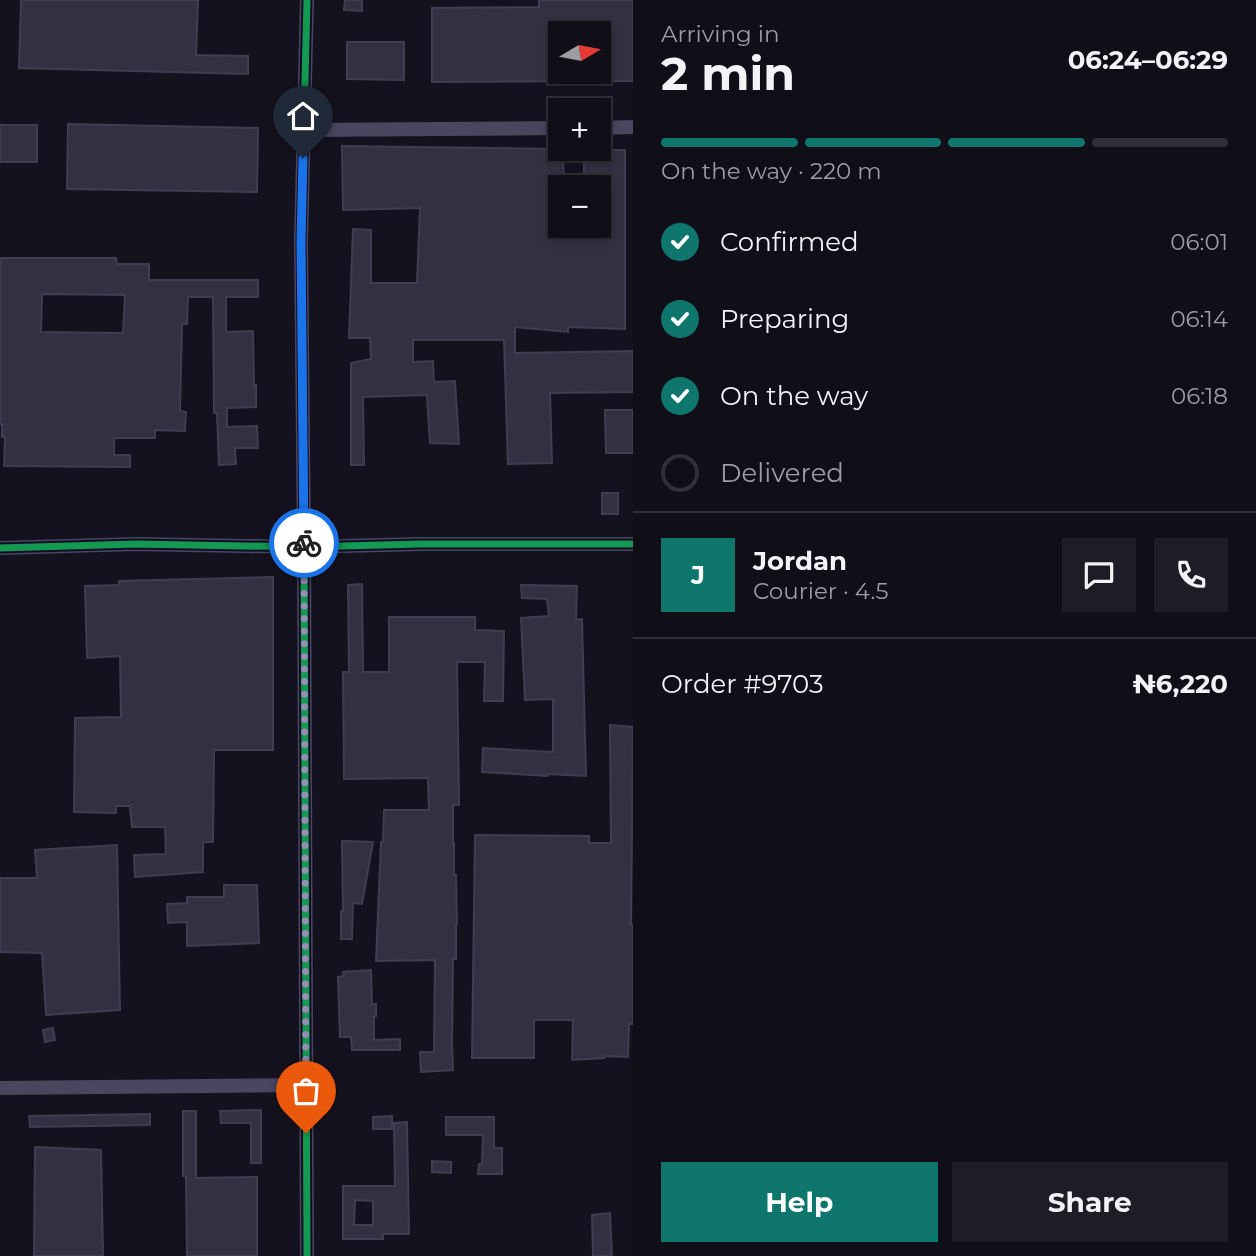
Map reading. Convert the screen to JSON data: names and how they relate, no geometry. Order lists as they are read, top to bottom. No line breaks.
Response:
{"north":"right","page":{"heading":["2 min","Arriving in","06:24–06:29"],"panel":["Jordan","Courier · 4.5","Order #9703","₦6,220"],"map_buttons":["+","−"],"bar":"On the way · 220 m","list":[["Confirmed","06:01"],["Preparing","06:14"],["On the way","06:18"],"Delivered"],"round":"J","buttons":["Help","Share"]}}
